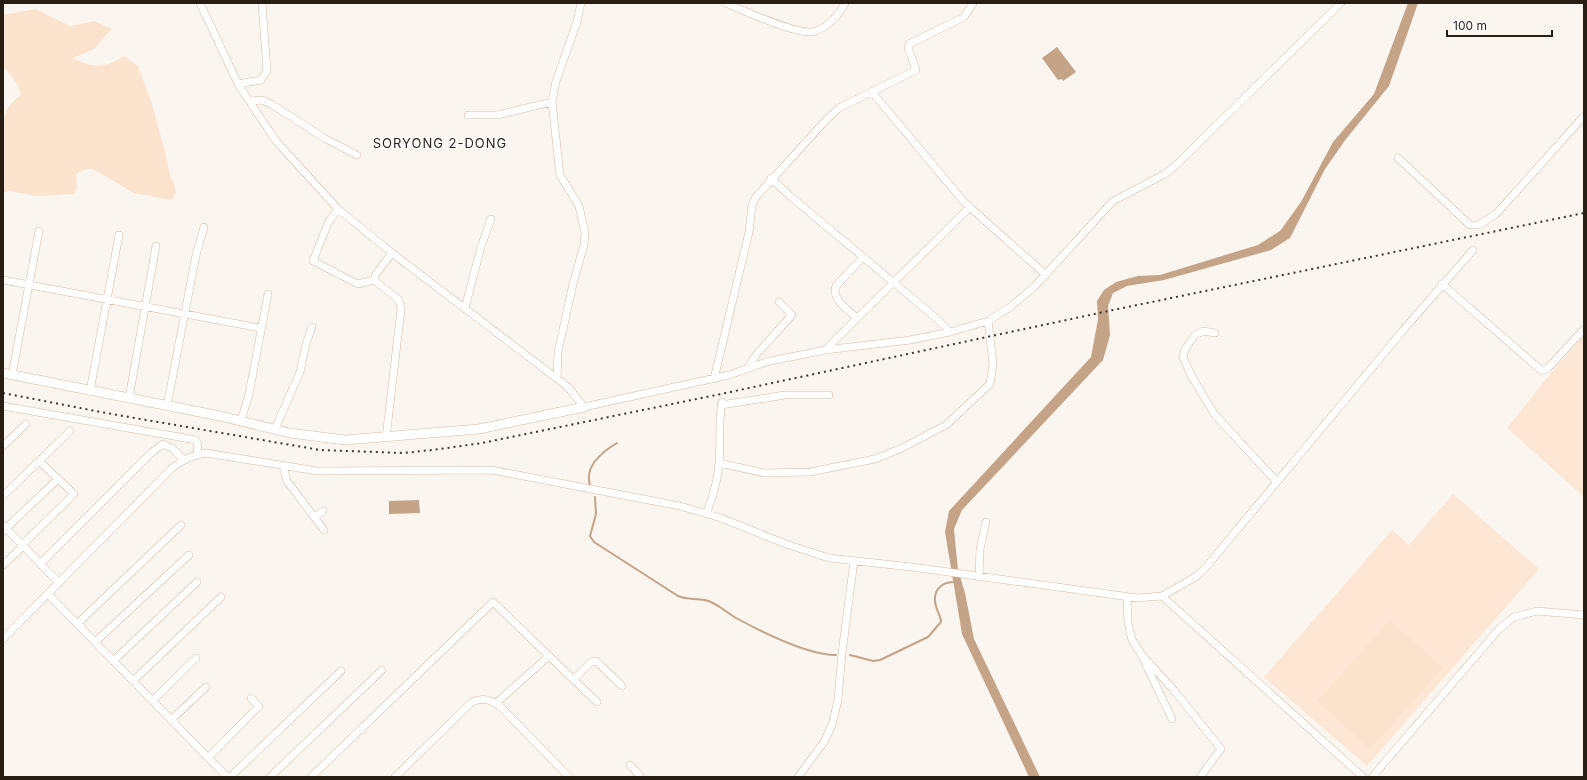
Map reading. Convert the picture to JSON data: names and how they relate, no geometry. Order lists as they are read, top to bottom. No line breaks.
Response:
{"districts":["SORYONG 2-DONG"],"scale_bar":"100 m"}
